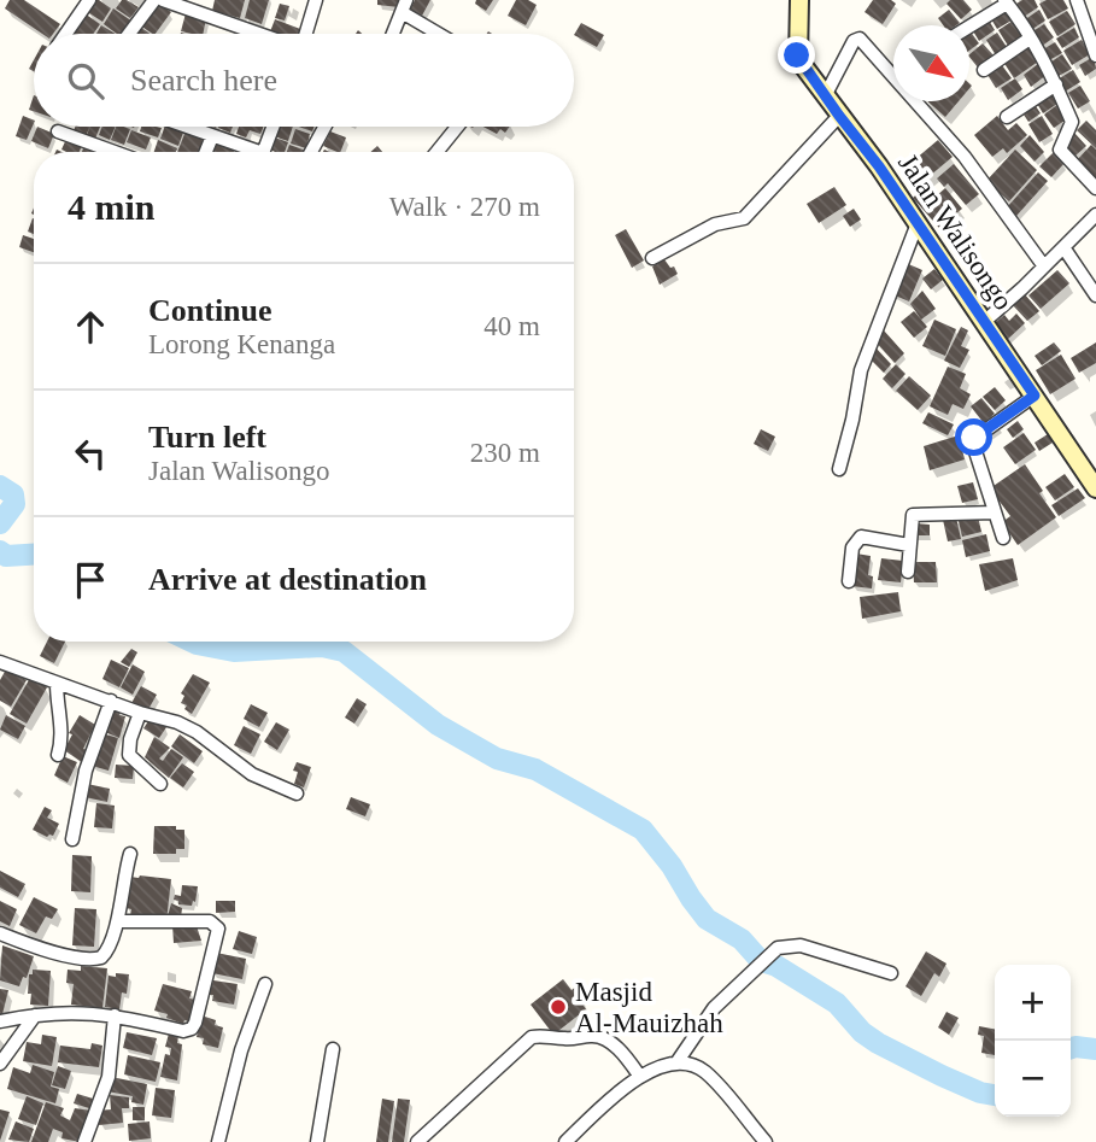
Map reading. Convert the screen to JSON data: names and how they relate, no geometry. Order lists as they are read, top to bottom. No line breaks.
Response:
{"streets":{"street":["Jalan Walisongo"]},"places":["Masjid Al-Mauizhah"],"north":"bottom right","page":{"search":"Search here","heading":["4 min","Walk · 270 m"],"list":[["Continue","Lorong Kenanga","40 m"],["Turn left","Jalan Walisongo","230 m"],"Arrive at destination"],"map_buttons":["+","−"]}}
